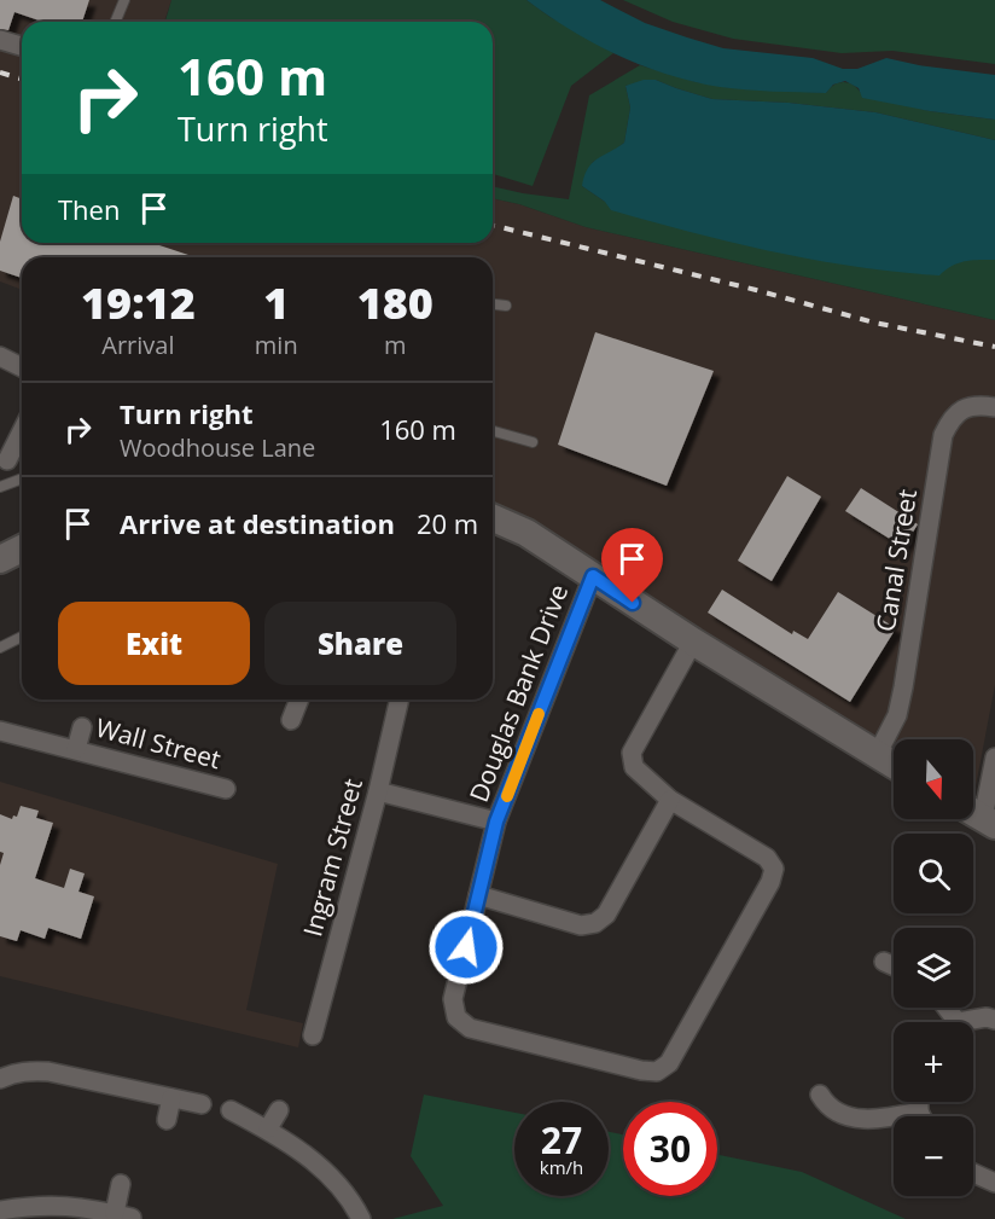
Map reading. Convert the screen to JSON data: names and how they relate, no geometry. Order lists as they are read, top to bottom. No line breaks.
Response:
{"streets":{"street":["Canal Street","Douglas Bank Drive","Wall Street","Ingram Street"]},"north":"bottom","page":{"turn":["160 m","Turn right"],"then":"Then","eta":["19:12","Arrival","1","min","180","m"],"list":[{"name":"Turn right","note":"Woodhouse Lane","value":"160 m"},{"name":"Arrive at destination","value":"20 m"}],"buttons":["Exit","Share"],"map_buttons":["+","−"],"speed":"27 km/h","limit":"30"}}
